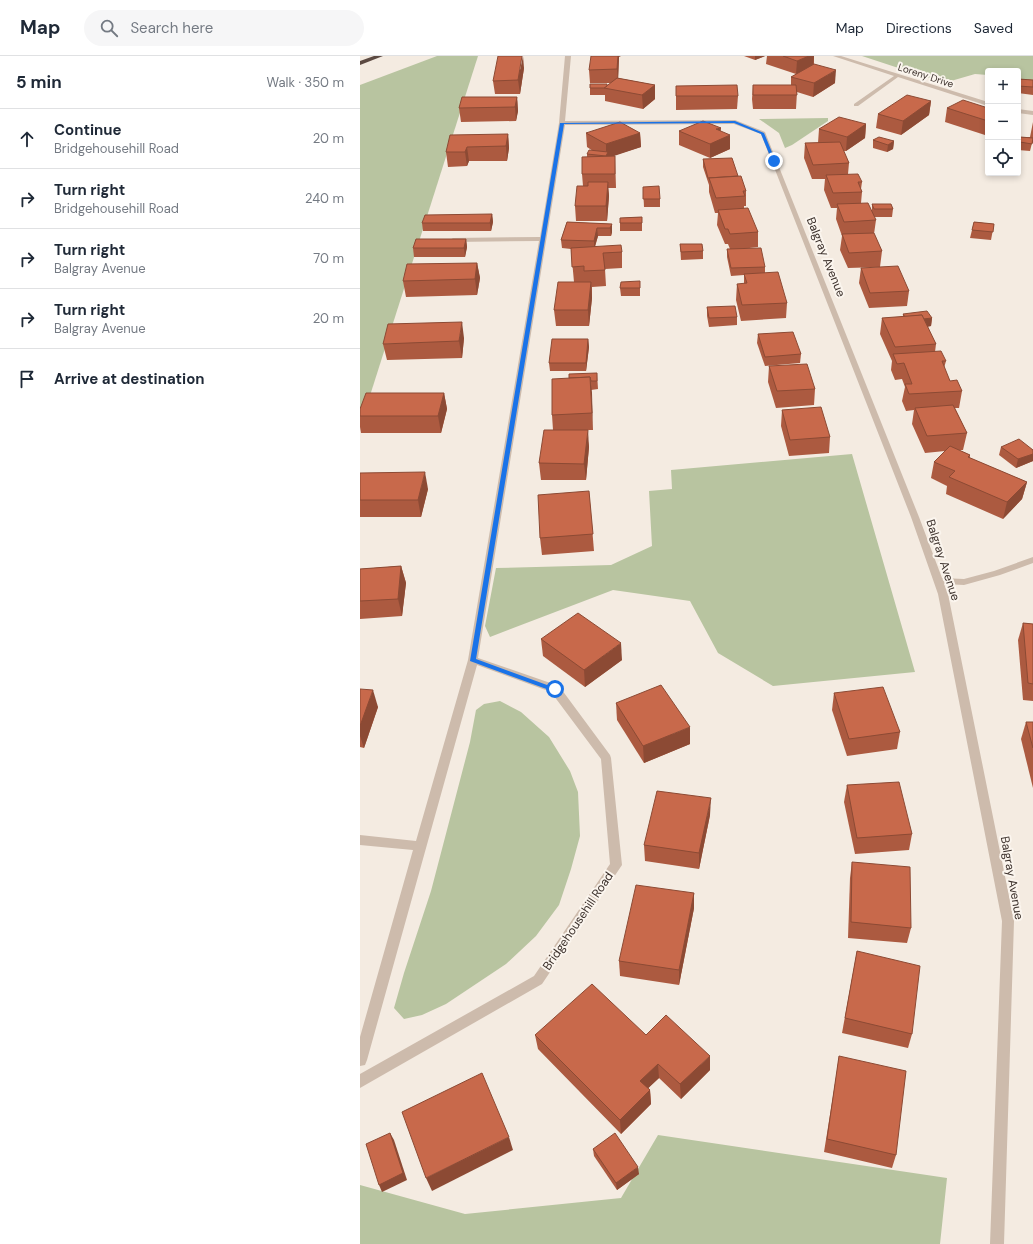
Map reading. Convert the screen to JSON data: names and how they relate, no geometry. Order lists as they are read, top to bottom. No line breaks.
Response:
{"streets":{"street":["Loreny Drive","Balgray Avenue","Bridgehousehill Road"]},"page":{"header":"Map","search":"Search here","nav":["Map","Directions","Saved"],"heading":["5 min","Walk · 350 m"],"map_buttons":["+","−"],"list":[["Continue","Bridgehousehill Road","20 m"],["Turn right","Bridgehousehill Road","240 m"],["Turn right","Balgray Avenue","70 m"],["Turn right","Balgray Avenue","20 m"],"Arrive at destination"]}}
